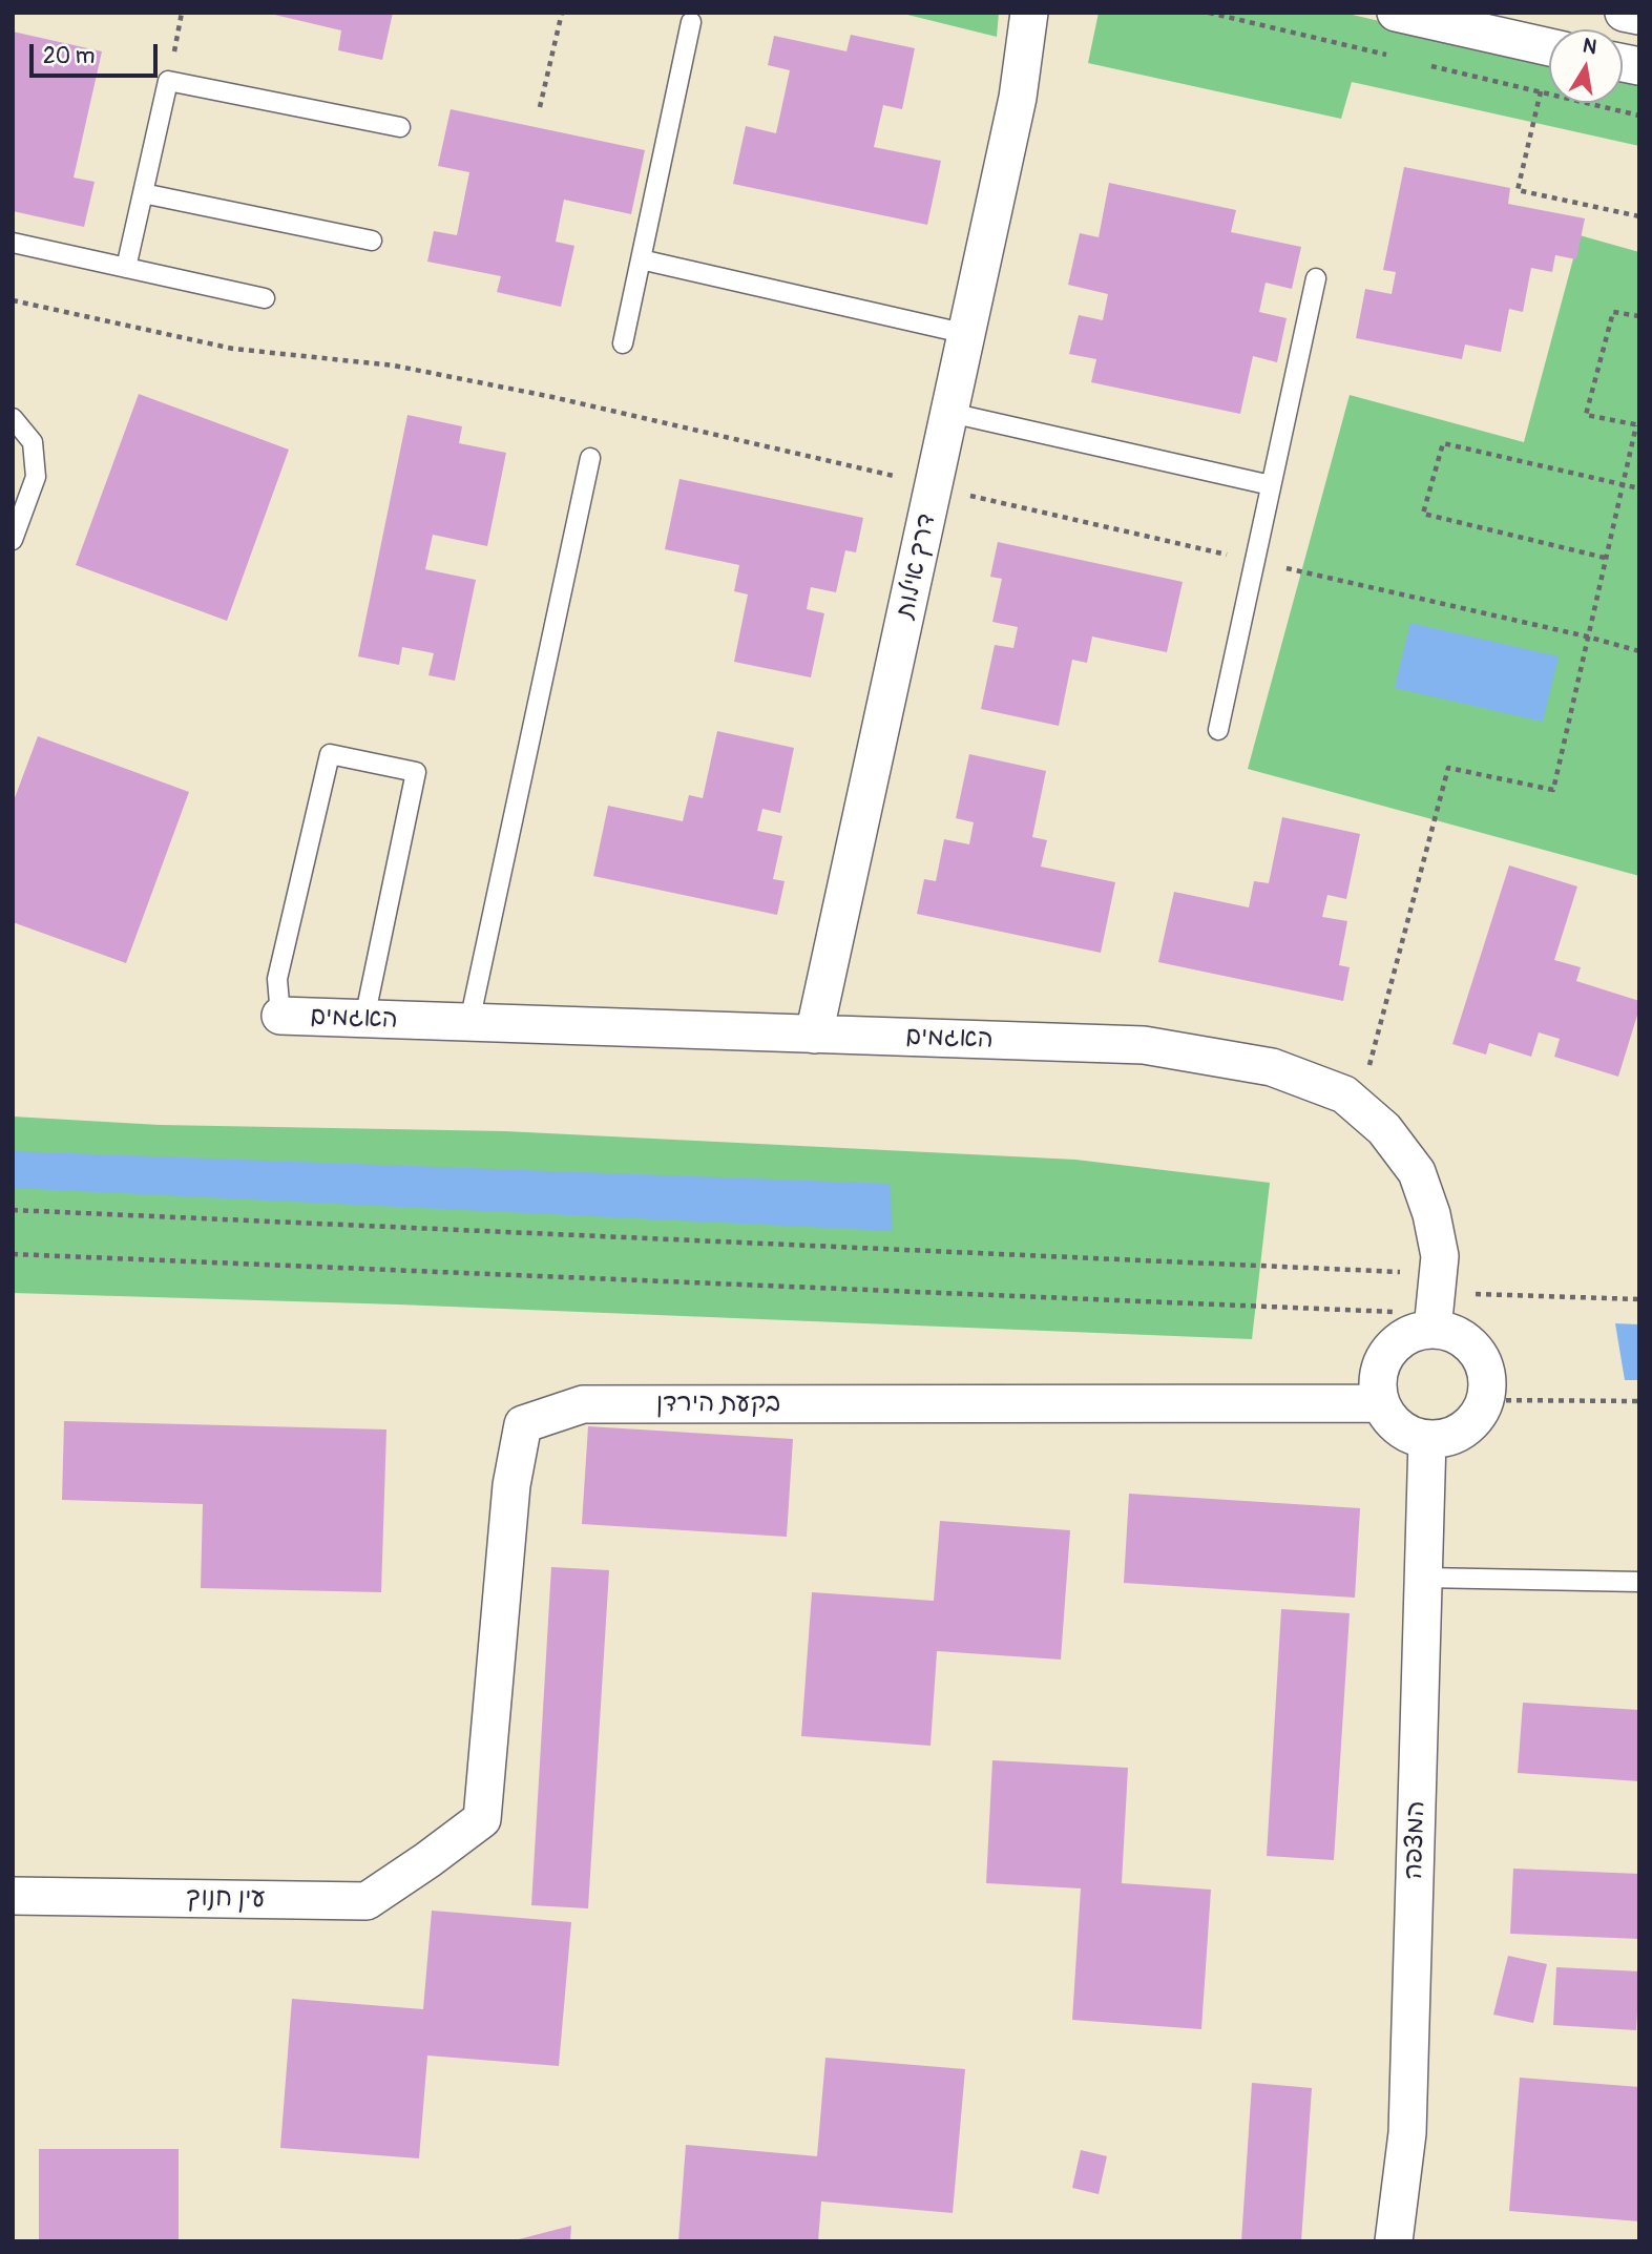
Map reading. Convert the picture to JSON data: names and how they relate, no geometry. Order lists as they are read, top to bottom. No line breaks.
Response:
{"streets":{"street":["דרך אילות","האגמים","בקעת הירדן","המצפה","עין חנוך"]},"crossings":[["דרך אילות","האגמים"],["האגמים","בקעת הירדן"],["האגמים","המצפה"],["בקעת הירדן","המצפה"],["בקעת הירדן","עין חנוך"]],"scale_bar":"20 m","north":"top"}
